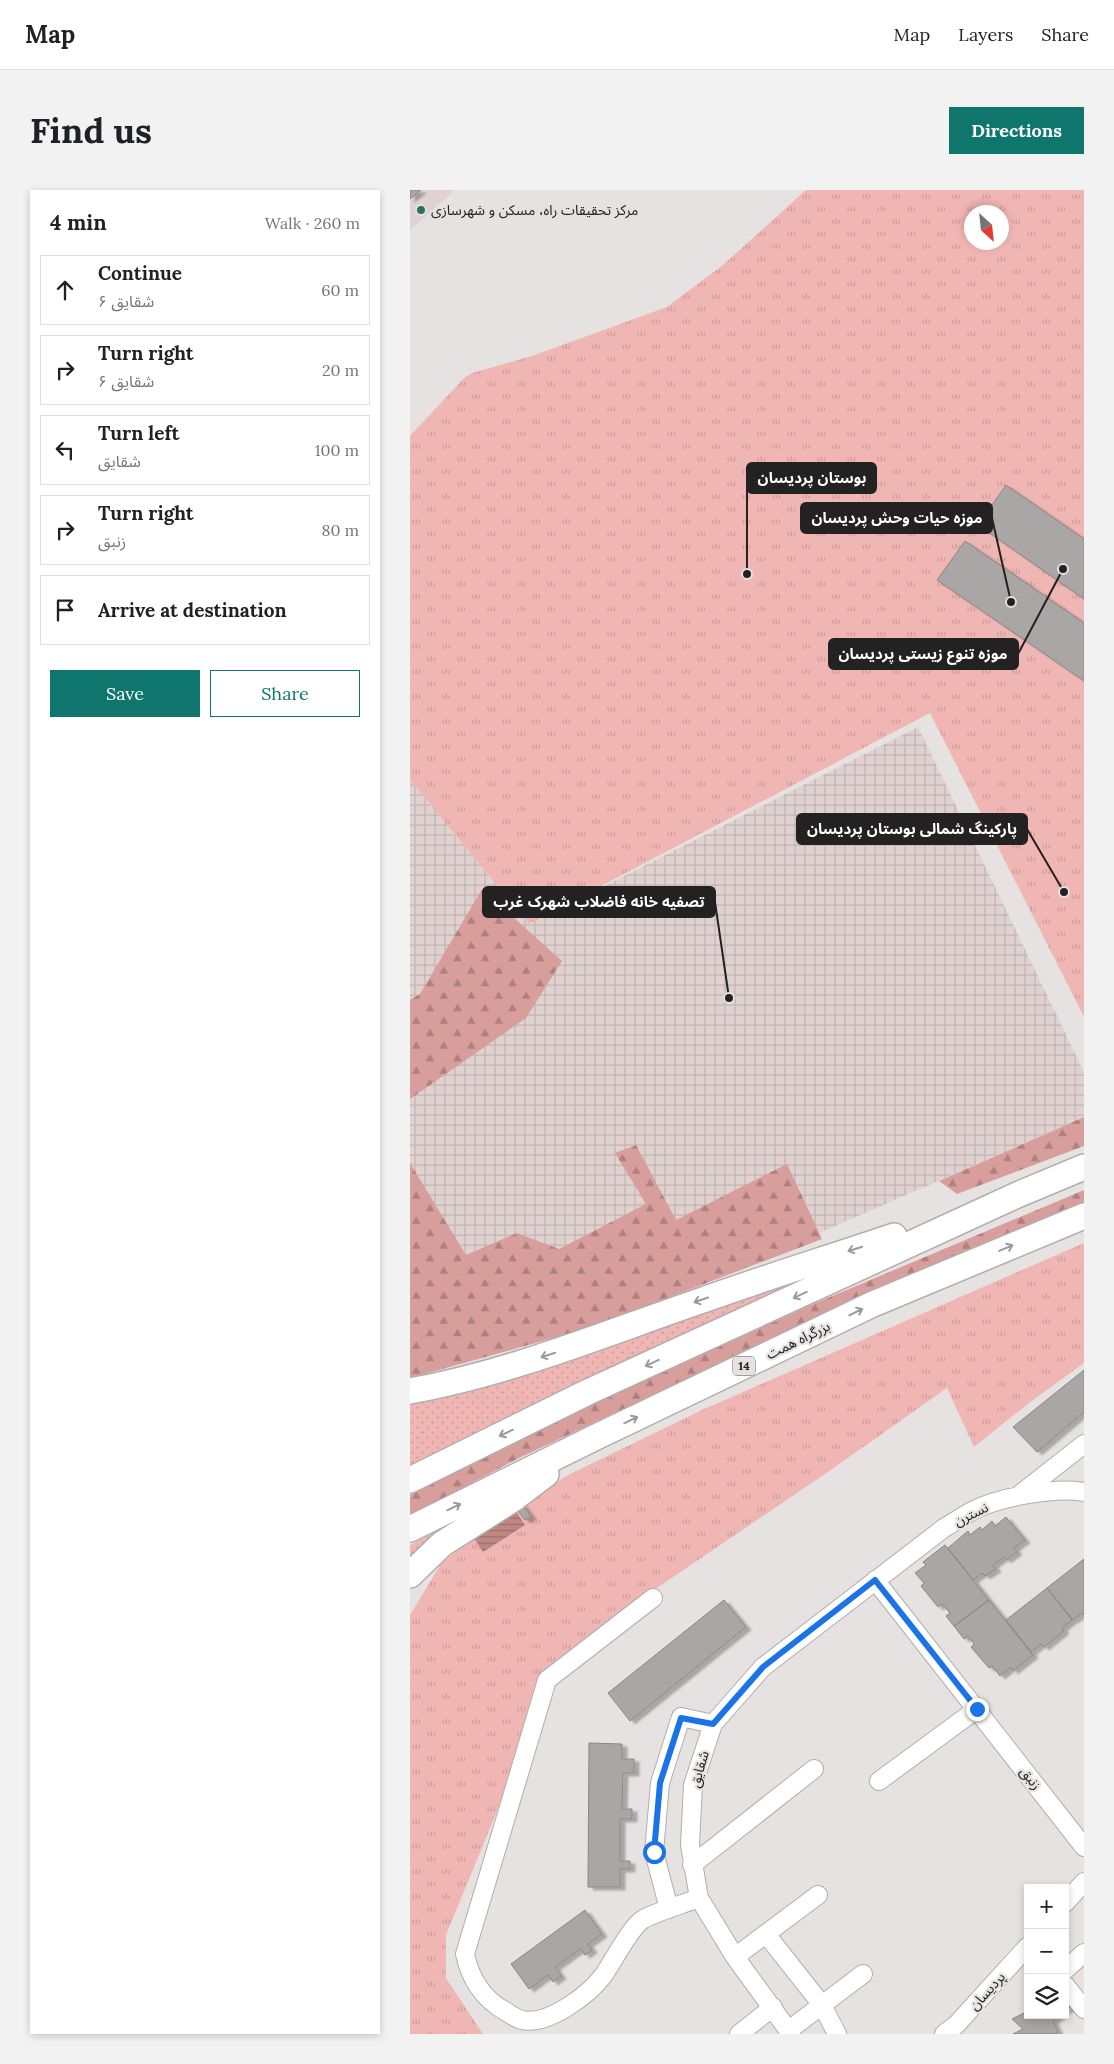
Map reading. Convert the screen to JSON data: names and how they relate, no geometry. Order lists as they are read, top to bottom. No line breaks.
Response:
{"streets":{"highway":["بزرگراه همت","14"],"street":["نسترن","شقایق","زنبق","پردیسان"]},"crossings":[["نسترن","شقایق"],["نسترن","زنبق"],["شقایق","زنبق"]],"places":["مرکز تحقیقات راه، مسکن و شهرسازی","موزه تنوع زیستی پردیسان","بوستان پردیسان","موزه حیات وحش پردیسان","پارکینگ شمالی بوستان پردیسان","تصفیه خانه فاضلاب شهرک غرب"],"north":"bottom right","page":{"header":"Map","nav":["Map","Layers","Share"],"buttons":["Directions",["Save","Share"]],"title":"Find us","heading":["4 min","Walk · 260 m"],"list":[["Continue","شقایق ۶","60 m"],["Turn right","شقایق ۶","20 m"],["Turn left","شقایق","100 m"],["Turn right","زنبق","80 m"],"Arrive at destination"],"map_buttons":["+","−"]}}
